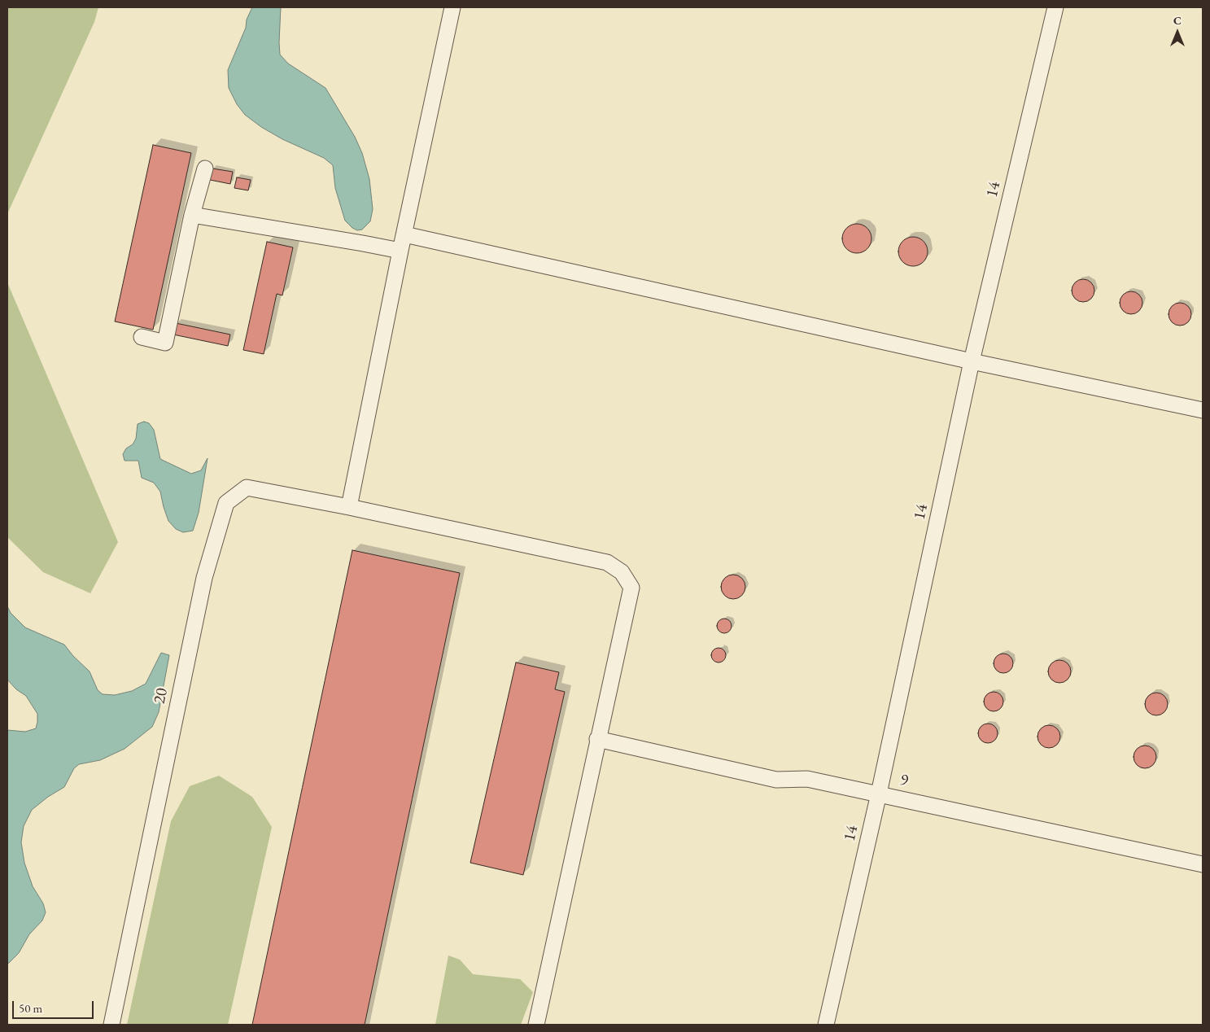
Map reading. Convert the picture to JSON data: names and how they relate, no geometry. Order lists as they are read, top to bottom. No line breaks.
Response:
{"streets":{"lane":["14","20","9"]},"crossings":[["14","9"],["20","9"]],"scale_bar":"50 m","north":"top"}
